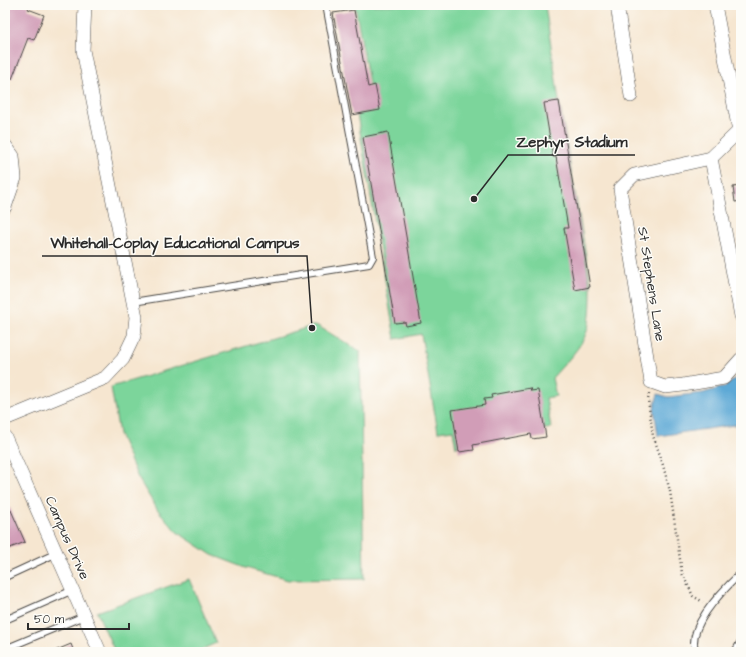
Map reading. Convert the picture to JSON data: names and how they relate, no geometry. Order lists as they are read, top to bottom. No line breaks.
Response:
{"streets":{"street":["St Stephens Lane","Campus Drive"]},"places":["Zephyr Stadium","Whitehall-Coplay Educational Campus"],"scale_bar":"50 m"}
